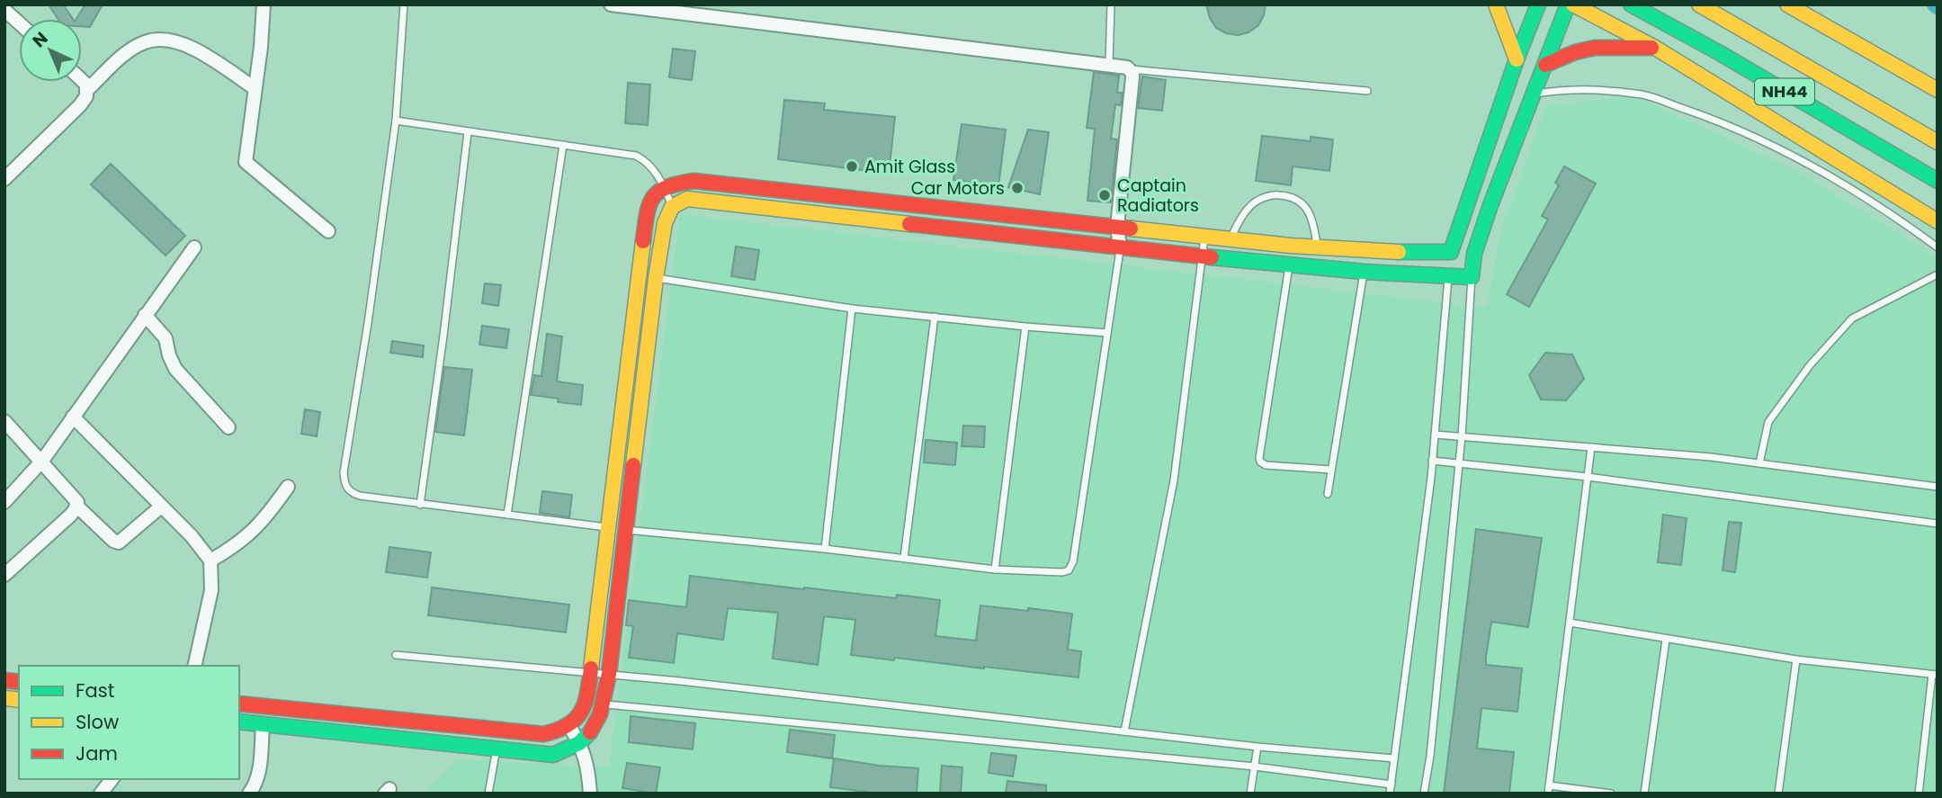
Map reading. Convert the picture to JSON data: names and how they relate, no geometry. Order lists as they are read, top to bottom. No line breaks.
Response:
{"streets":{"main road":["NH44"]},"places":["Amit Glass","Car Motors","Captain Radiators"],"legend":["Fast","Slow","Jam"],"north":"top left"}
